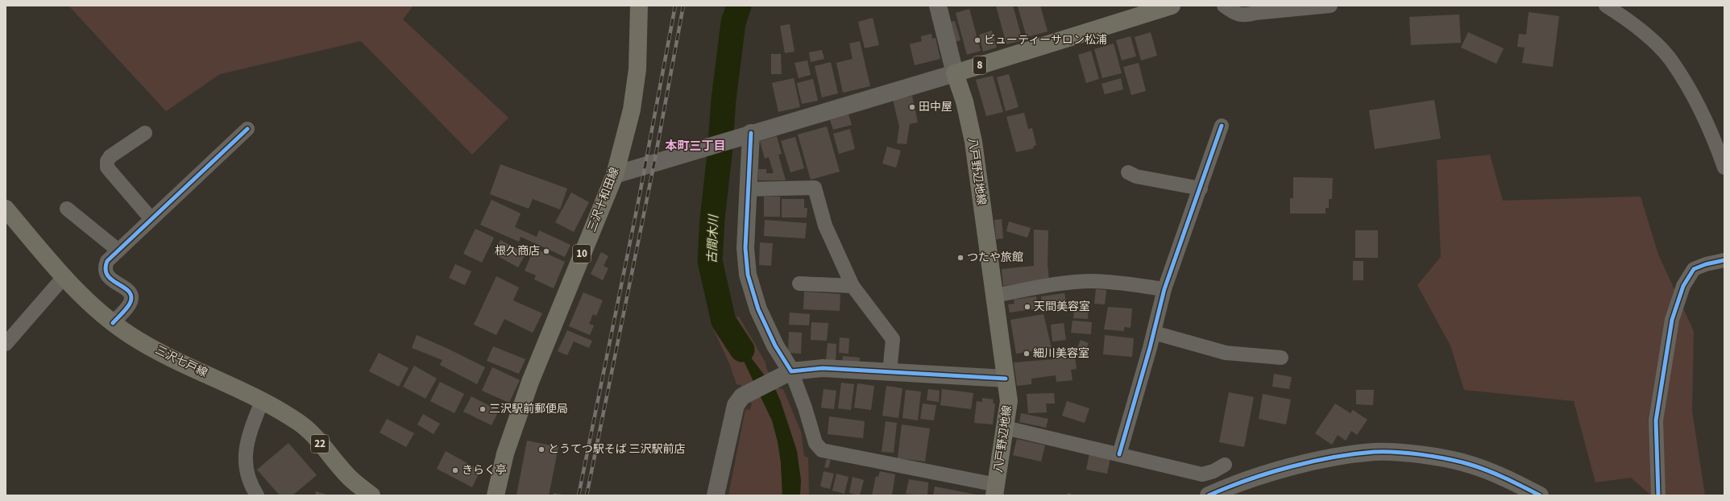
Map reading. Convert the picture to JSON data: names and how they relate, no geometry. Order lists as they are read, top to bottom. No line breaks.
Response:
{"streets":{"main road":["8","八戸野辺地線","三沢十和田線","10","三沢七戸線","22"]},"crossings":[["8","八戸野辺地線"]],"districts":["本町三丁目"],"water":["古間木川"],"places":["ビューティーサロン松浦","田中屋","根久商店","つたや旅館","天間美容室","細川美容室","三沢駅前郵便局","とうてつ駅そば 三沢駅前店","きらく亭"]}
